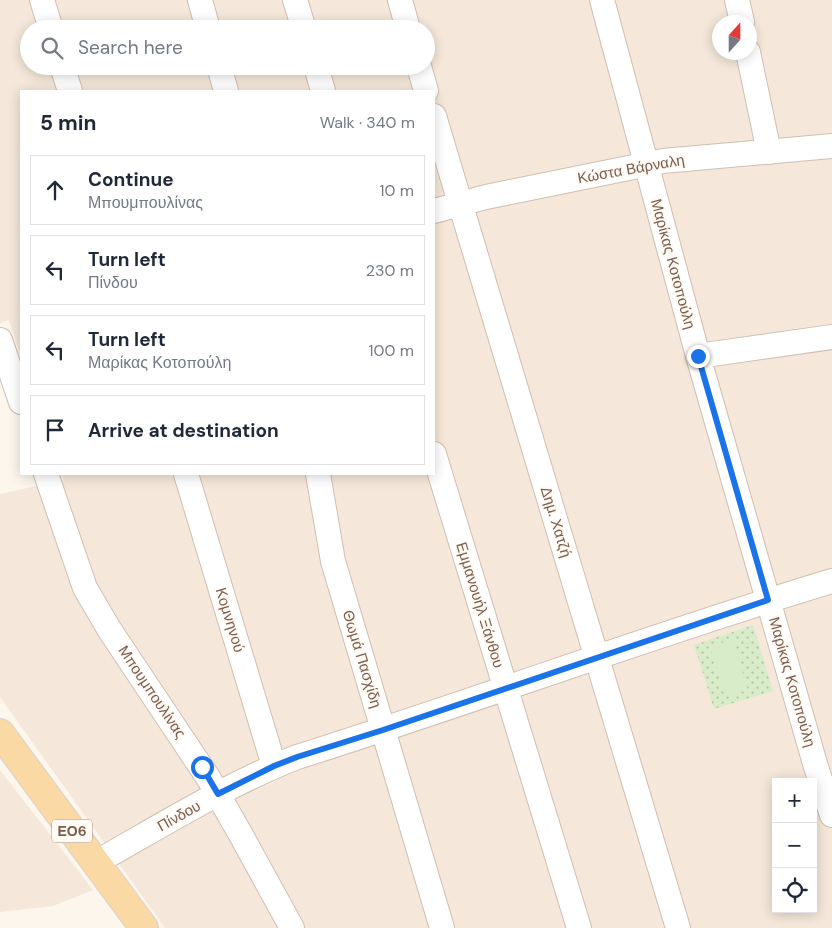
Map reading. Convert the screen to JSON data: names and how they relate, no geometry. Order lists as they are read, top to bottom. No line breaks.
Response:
{"streets":{"main road":["ΕΟ6"],"street":["Κώστα Βάρναλη","Μαρίκας Κοτοπούλη","Δημ. Χατζή","Εμμανουήλ Ξάνθου","Κομνηνού","Θωμά Πασχίδη","Μπουμπουλίνας","Πίνδου"]},"crossings":[["Κώστα Βάρναλη","Μαρίκας Κοτοπούλη"],["Κώστα Βάρναλη","Δημ. Χατζή"],["Μαρίκας Κοτοπούλη","Πίνδου"],["Δημ. Χατζή","Πίνδου"],["Εμμανουήλ Ξάνθου","Πίνδου"],["Κομνηνού","Πίνδου"],["Θωμά Πασχίδη","Πίνδου"],["Μπουμπουλίνας","Πίνδου"],["Πίνδου","ΕΟ6"]],"north":"top","page":{"search":"Search here","heading":["5 min","Walk · 340 m"],"list":[["Continue","Μπουμπουλίνας","10 m"],["Turn left","Πίνδου","230 m"],["Turn left","Μαρίκας Κοτοπούλη","100 m"],"Arrive at destination"],"map_buttons":["+","−"]}}
